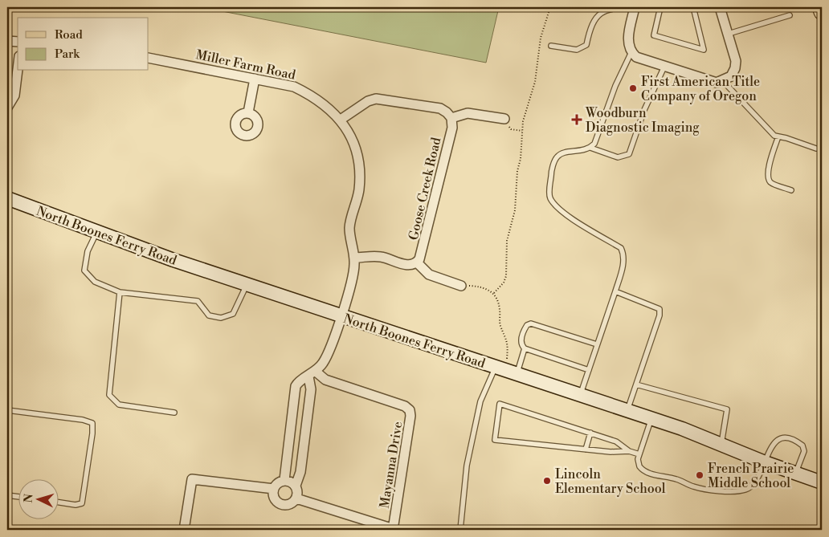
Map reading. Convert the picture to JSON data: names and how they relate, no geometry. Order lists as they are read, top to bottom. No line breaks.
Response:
{"streets":{"main road":["North Boones Ferry Road"],"street":["Miller Farm Road","Goose Creek Road","Mayanna Drive"]},"crossings":[["Miller Farm Road","North Boones Ferry Road"],["Miller Farm Road","Mayanna Drive"]],"places":{"other":["First American Title Company of Oregon","French Prairie Middle School","Lincoln Elementary School"],"health":["Woodburn Diagnostic Imaging"]},"legend":["Road","Park"],"north":"left"}
